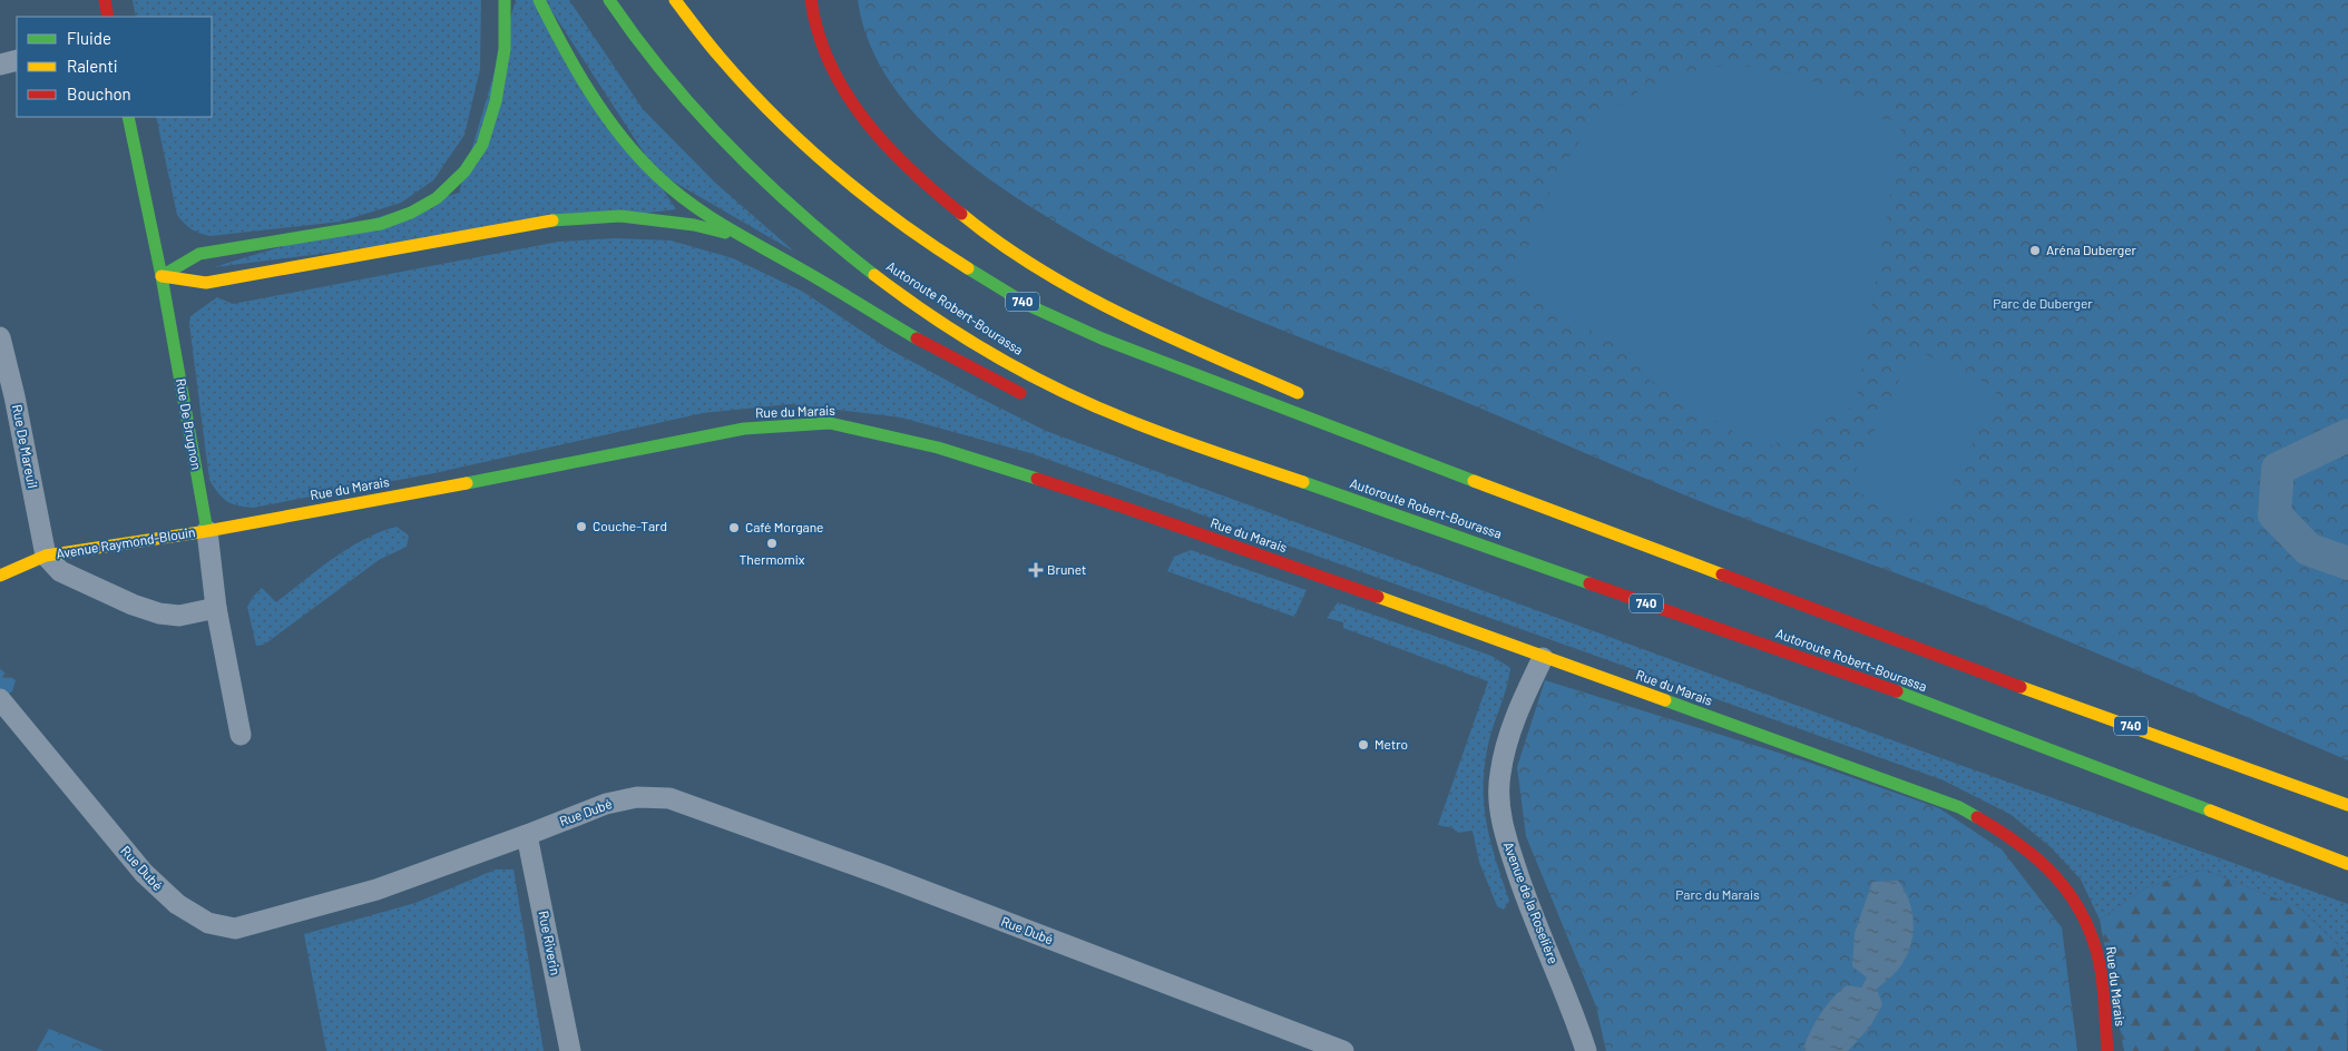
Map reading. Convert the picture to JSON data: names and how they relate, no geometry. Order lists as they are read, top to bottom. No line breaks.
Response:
{"streets":{"main road":["740","Autoroute Robert-Bourassa","Rue du Marais","Rue De Brugnon","Avenue Raymond-Blouin"],"street":["Rue De Mareuil","Rue Dubé","Avenue de la Roselière","Rue Riverin"]},"crossings":[["Rue du Marais","Rue De Brugnon"],["Rue du Marais","Avenue Raymond-Blouin"],["Rue du Marais","Avenue de la Roselière"],["Rue De Brugnon","Avenue Raymond-Blouin"],["Rue De Mareuil","Avenue Raymond-Blouin"],["Rue Dubé","Rue Riverin"]],"parks":["Parc de Duberger","Parc du Marais"],"places":{"other":["Aréna Duberger","Couche-Tard","Café Morgane","Thermomix","Metro"],"health":["Brunet"]},"legend":["Fluide","Ralenti","Bouchon"]}
